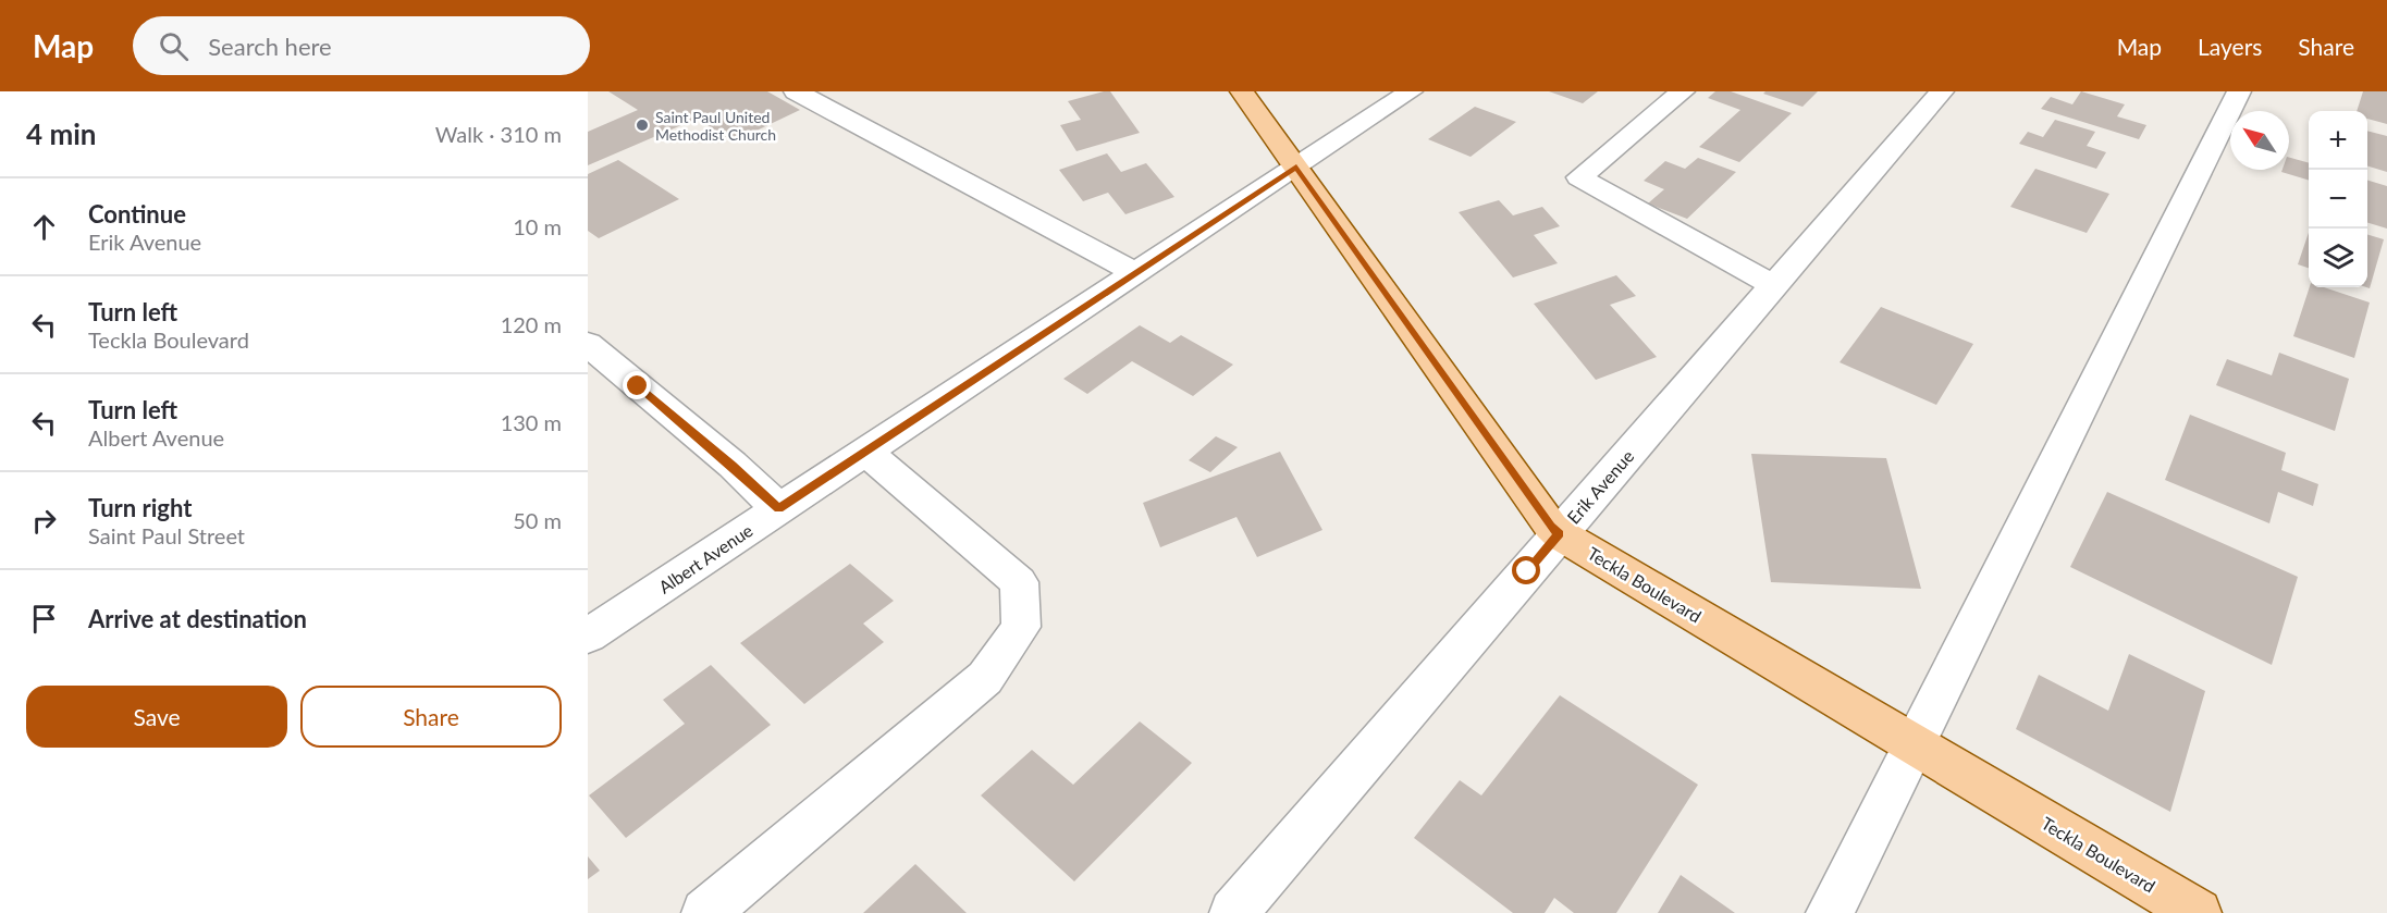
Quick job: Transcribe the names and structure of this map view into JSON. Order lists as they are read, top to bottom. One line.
{"streets":{"main road":["Teckla Boulevard"],"street":["Erik Avenue","Albert Avenue"]},"crossings":[["Erik Avenue","Teckla Boulevard"],["Albert Avenue","Teckla Boulevard"]],"places":["Saint Paul United Methodist Church"],"north":"top left","page":{"header":"Map","search":"Search here","nav":["Map","Layers","Share"],"heading":["4 min","Walk · 310 m"],"map_buttons":["+","−"],"list":[["Continue","Erik Avenue","10 m"],["Turn left","Teckla Boulevard","120 m"],["Turn left","Albert Avenue","130 m"],["Turn right","Saint Paul Street","50 m"],"Arrive at destination"],"buttons":["Save","Share"]}}
